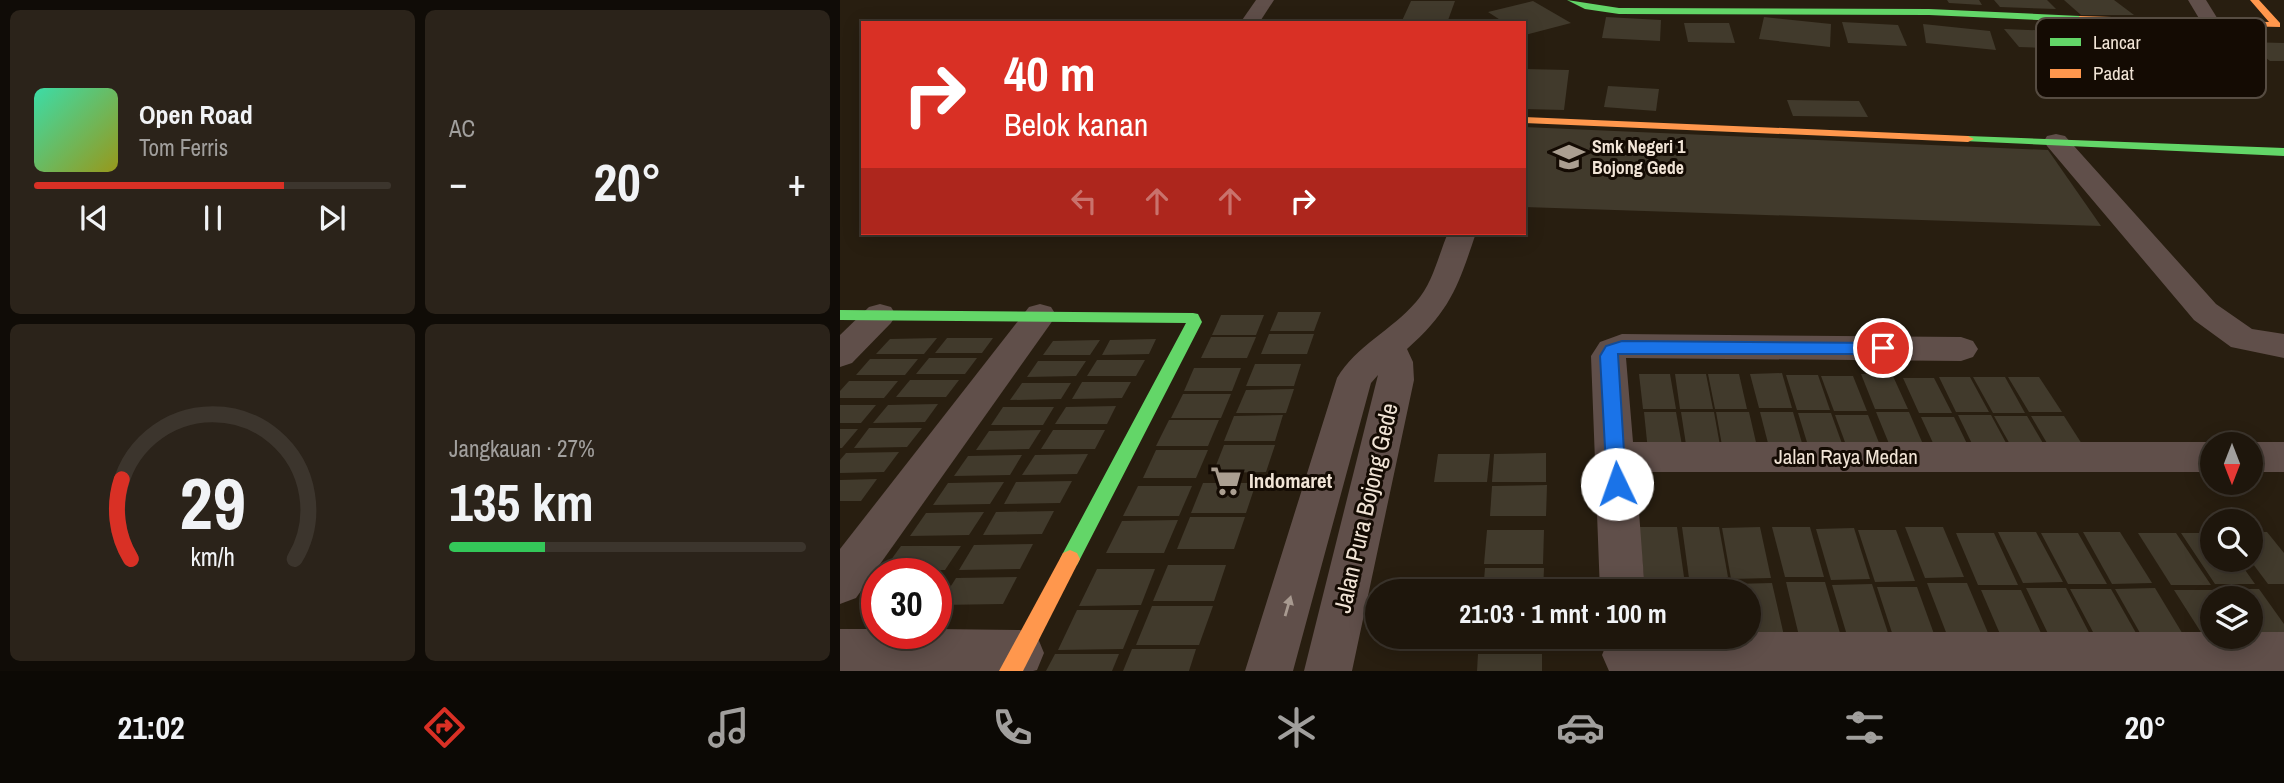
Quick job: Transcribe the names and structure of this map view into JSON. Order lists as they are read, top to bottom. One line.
{"streets":{"street":["Jalan Raya Medan","Jalan Pura Bojong Gede"]},"places":{"school or university":["Smk Negeri 1 Bojong Gede"],"supermarket":["Indomaret"]},"legend":["Lancar","Padat"],"north":"bottom","page":{"tile":["AC",["Jangkauan · 27%","135 km"]],"turn":["40 m","Belok kanan"],"song":["Open Road","Tom Ferris"],"heat":["−","20°","+"],"limit":"30","trip":"21:03 · 1 mnt · 100 m","tabs":["21:02","20°"],"gauge":["29","km/h"]}}
